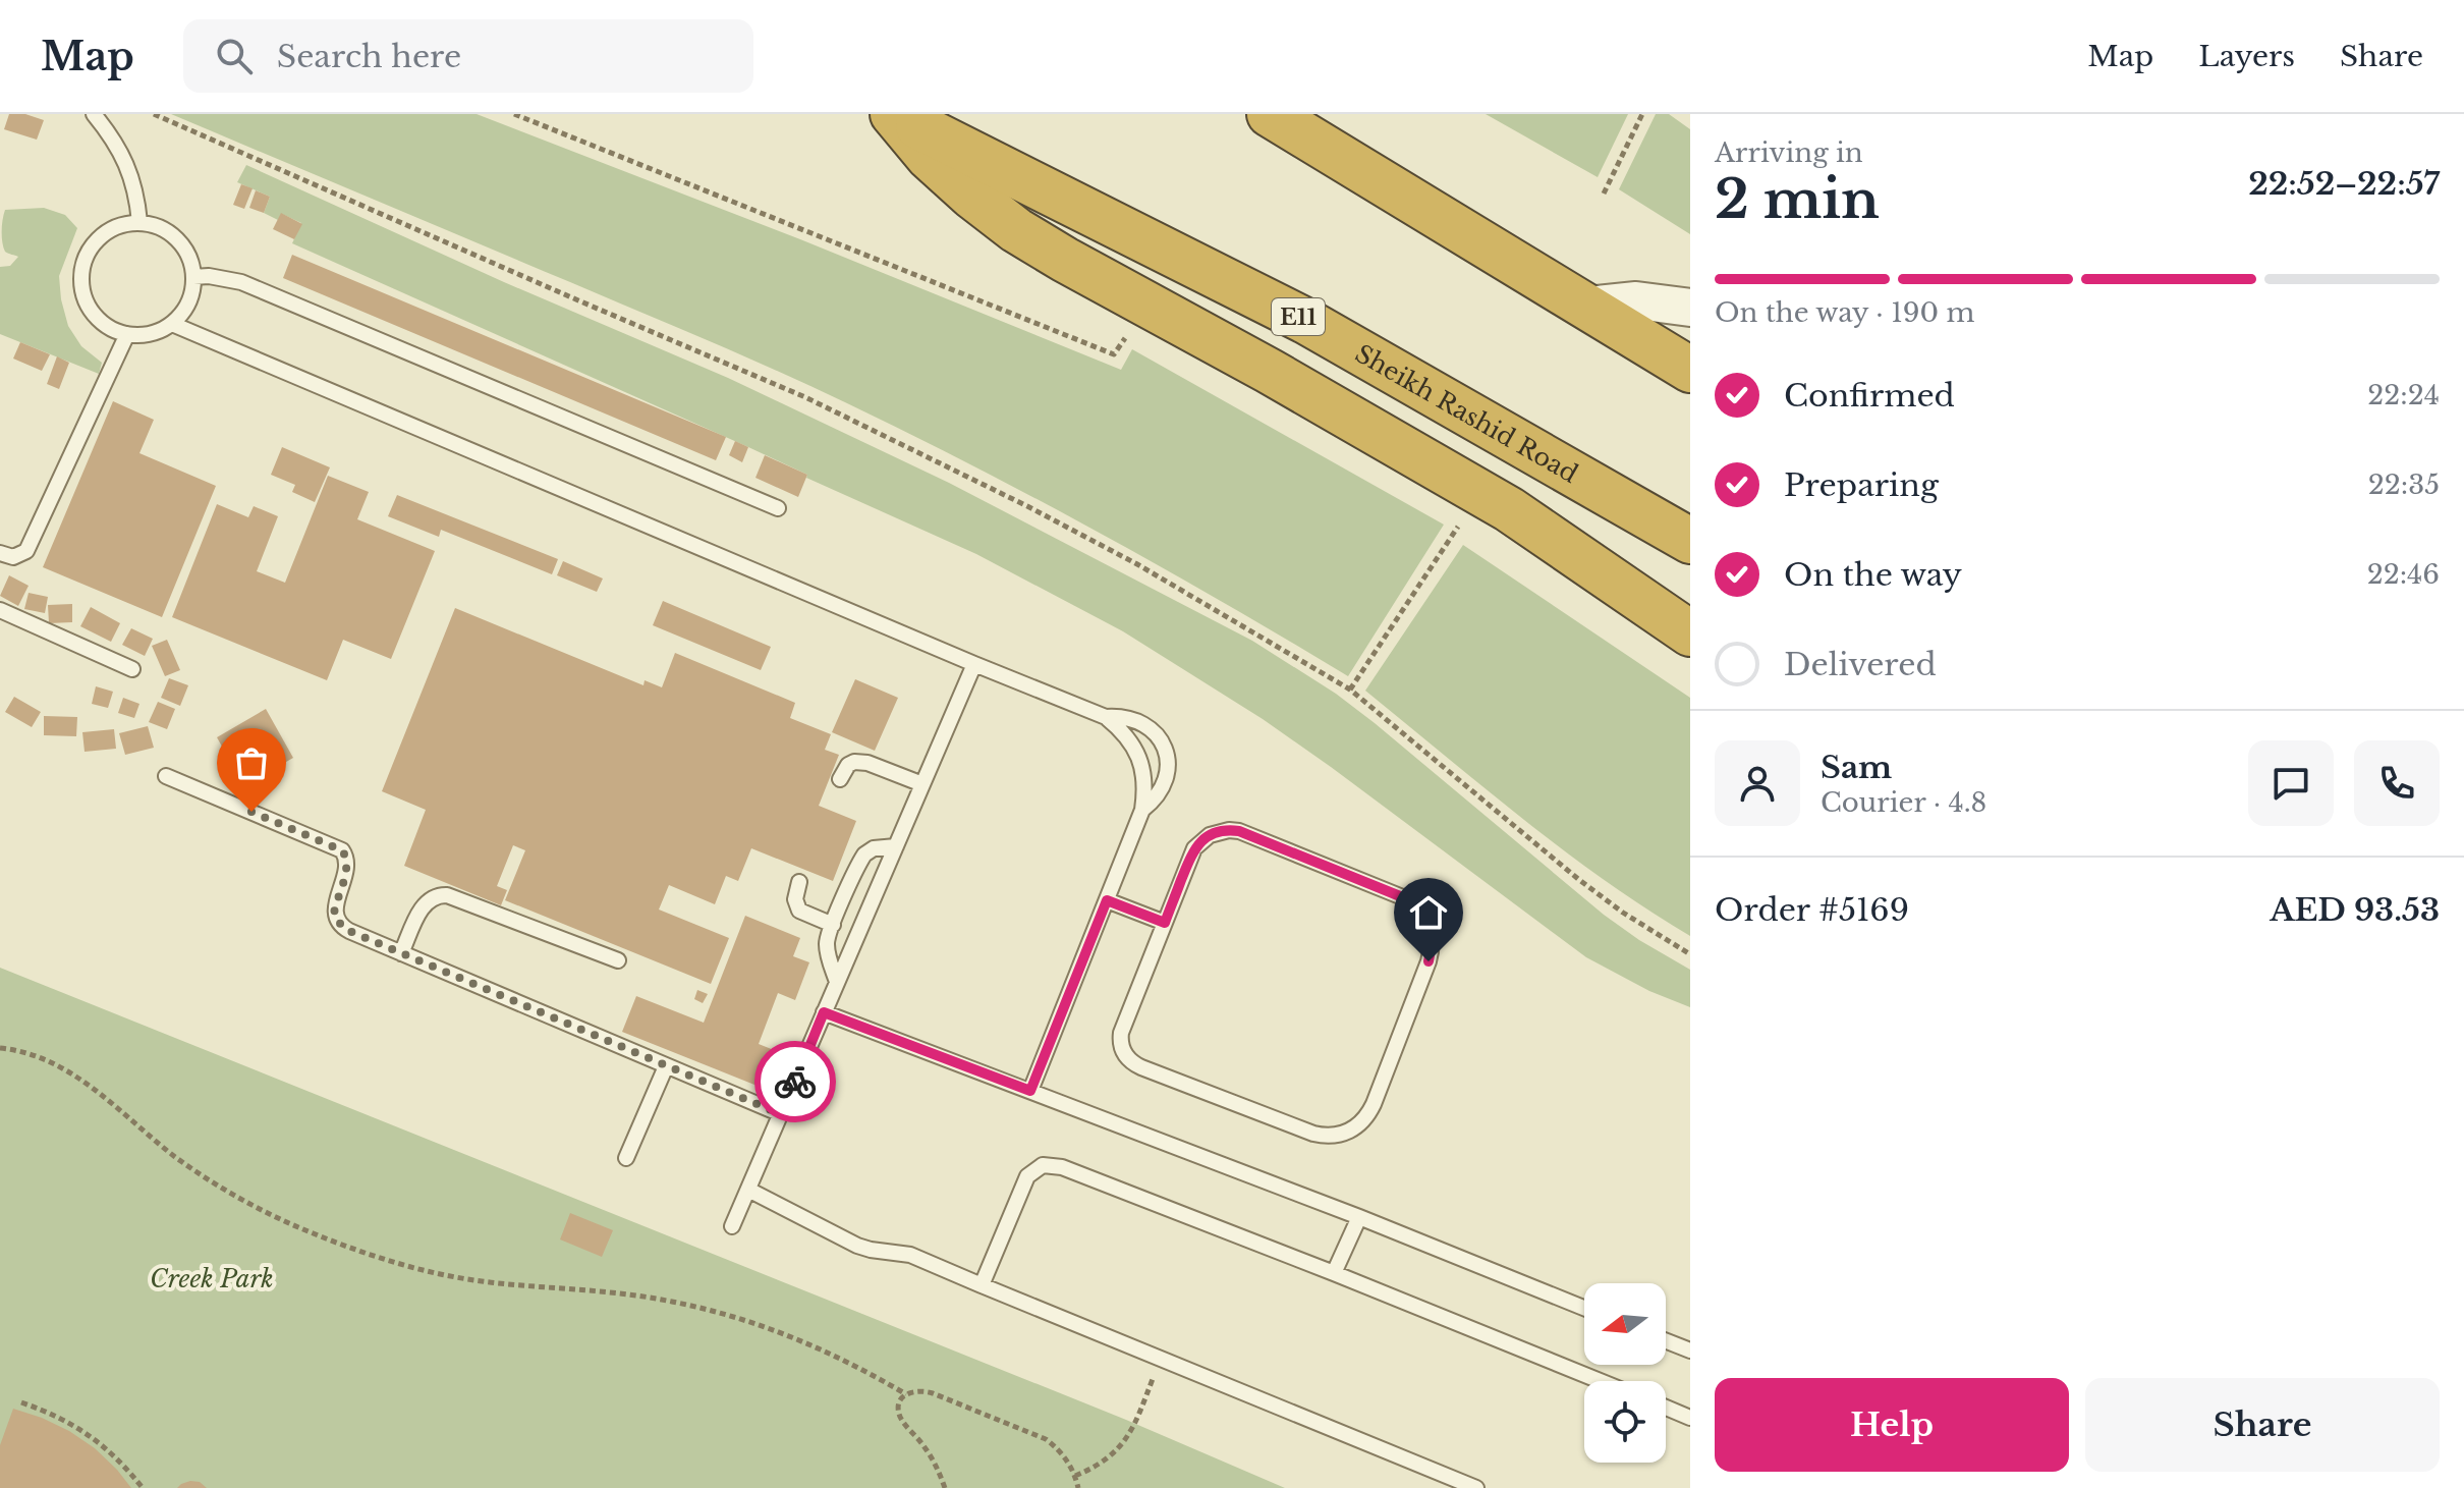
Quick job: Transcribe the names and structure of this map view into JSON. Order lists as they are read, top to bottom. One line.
{"streets":{"highway":["E11","Sheikh Rashid Road"]},"parks":["Creek Park"],"north":"left","page":{"header":"Map","search":"Search here","nav":["Map","Layers","Share"],"heading":["2 min","Arriving in","22:52–22:57"],"panel":["Sam","Courier · 4.8","Order #5169","AED 93.53"],"bar":"On the way · 190 m","list":[["Confirmed","22:24"],["Preparing","22:35"],["On the way","22:46"],"Delivered"],"buttons":["Help","Share"]}}
